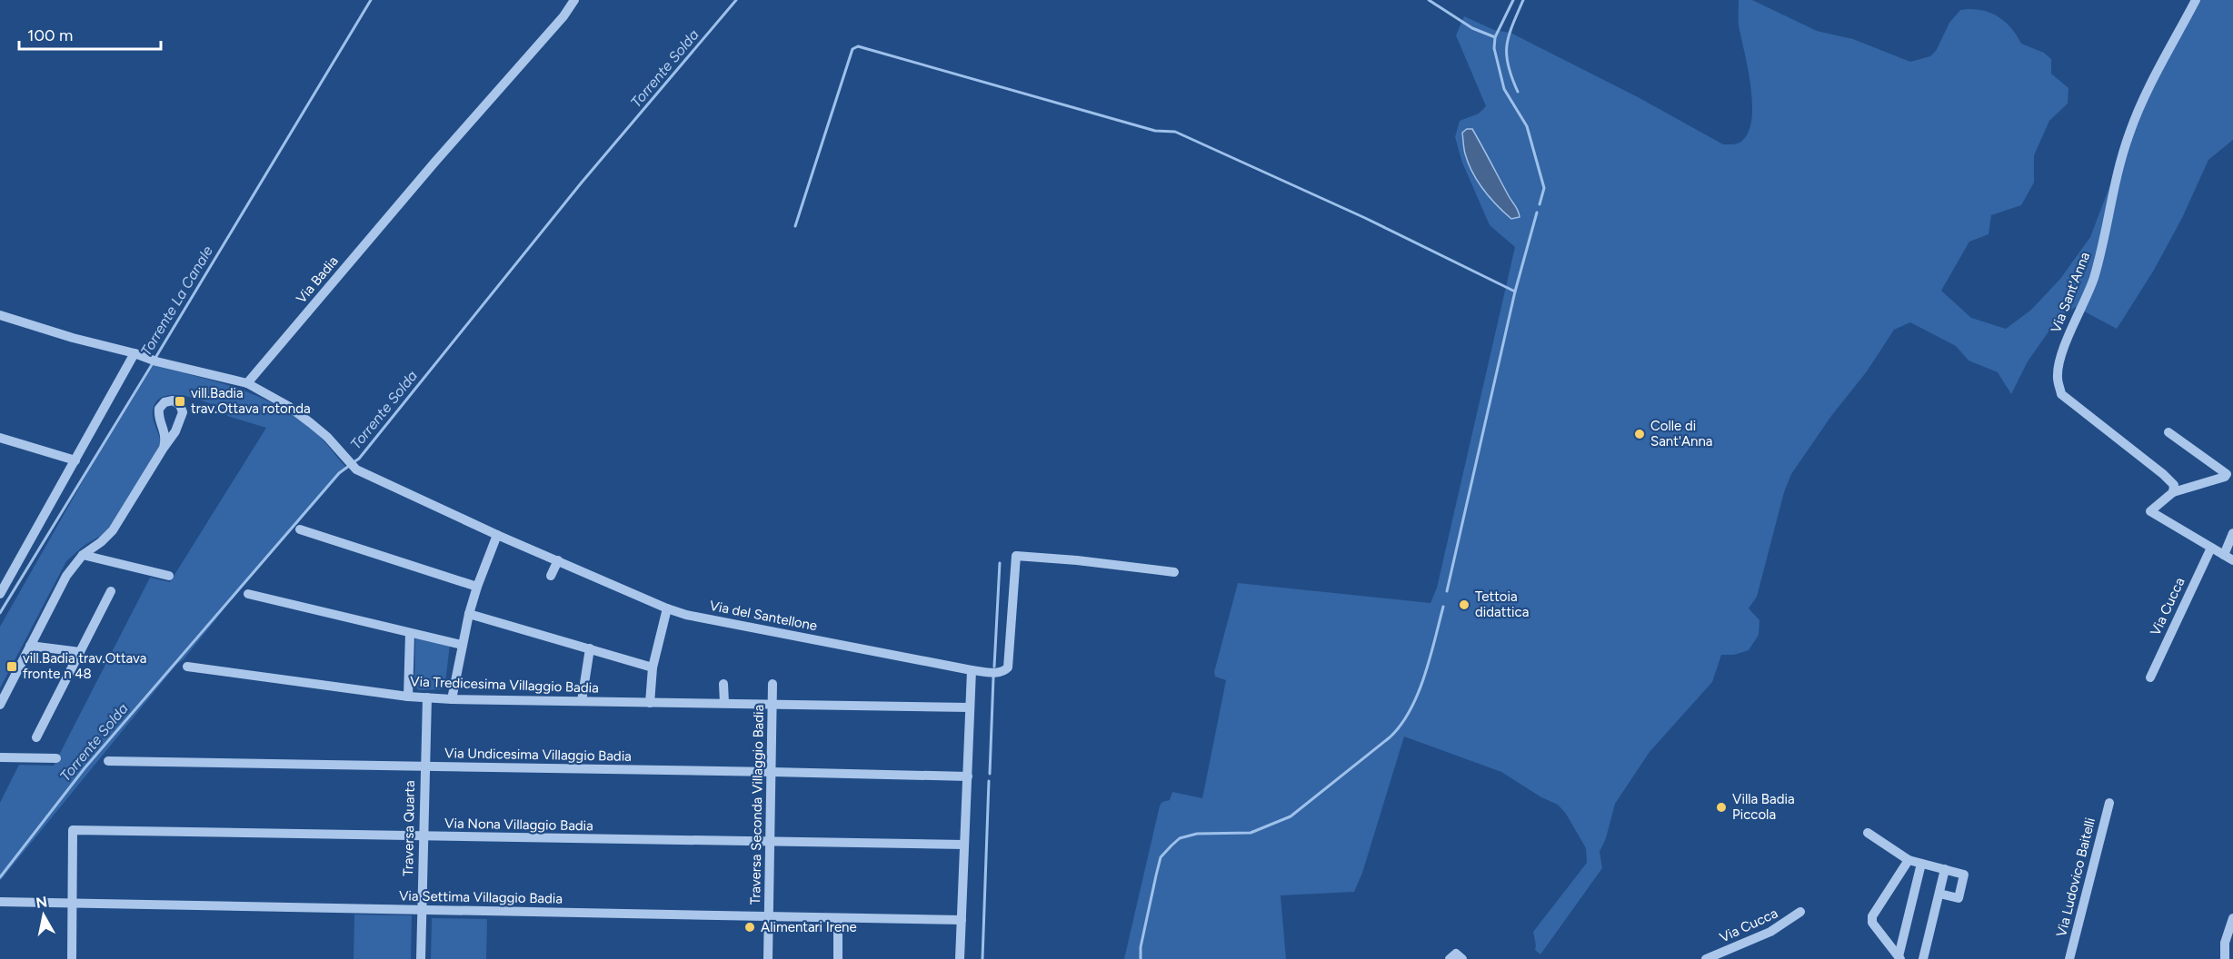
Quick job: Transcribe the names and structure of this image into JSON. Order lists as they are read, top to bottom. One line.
{"streets":{"street":["Via Badia","Via Sant'Anna","Via Cucca","Via del Santellone","Via Tredicesima Villaggio Badia","Via Undicesima Villaggio Badia","Traversa Seconda Villaggio Badia","Via Nona Villaggio Badia","Traversa Quarta","Via Ludovico Baitelli","Via Settima Villaggio Badia"]},"crossings":[["Via Badia","Via del Santellone"],["Via Tredicesima Villaggio Badia","Traversa Seconda Villaggio Badia"],["Via Tredicesima Villaggio Badia","Traversa Quarta"],["Via Undicesima Villaggio Badia","Traversa Seconda Villaggio Badia"],["Via Undicesima Villaggio Badia","Traversa Quarta"],["Traversa Seconda Villaggio Badia","Via Nona Villaggio Badia"],["Traversa Seconda Villaggio Badia","Via Settima Villaggio Badia"],["Via Nona Villaggio Badia","Traversa Quarta"],["Via Nona Villaggio Badia","Via Settima Villaggio Badia"],["Traversa Quarta","Via Settima Villaggio Badia"]],"water":["Torrente Solda","Torrente La Canale"],"places":{"transit":["vill.Badia trav.Ottava rotonda","vill.Badia trav.Ottava fronte n 48"],"other":["Colle di Sant'Anna","Tettoia didattica","Villa Badia Piccola","Alimentari Irene"]},"scale_bar":"100 m","north":"top"}
